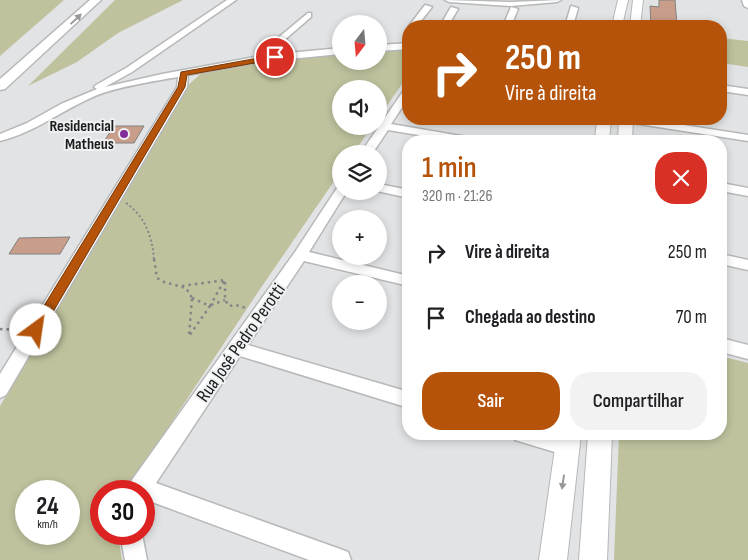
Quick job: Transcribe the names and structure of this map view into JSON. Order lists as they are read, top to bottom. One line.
{"streets":{"street":["Rua José Pedro Perotti"]},"places":["Residencial Matheus"],"north":"bottom","page":{"map_buttons":["+","−"],"turn":["250 m","Vire à direita"],"heading":["1 min","320 m · 21:26"],"list":[{"name":"Vire à direita","value":"250 m"},{"name":"Chegada ao destino","value":"70 m"}],"buttons":["Sair","Compartilhar"],"speed":"24 km/h","limit":"30"}}
